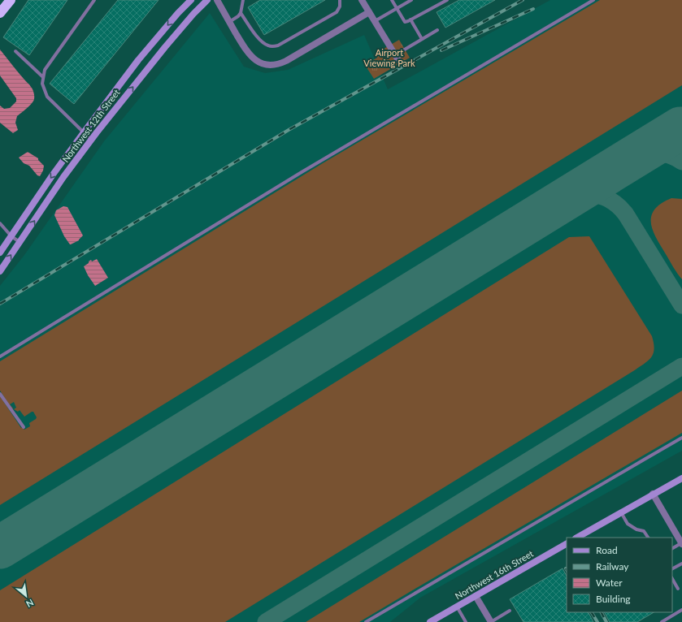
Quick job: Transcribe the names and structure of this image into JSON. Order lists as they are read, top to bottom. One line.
{"streets":{"main road":["Northwest 12th Street","Northwest 16th Street"]},"parks":["Airport Viewing Park"],"legend":["Road","Railway","Water","Building"],"north":"bottom right"}
